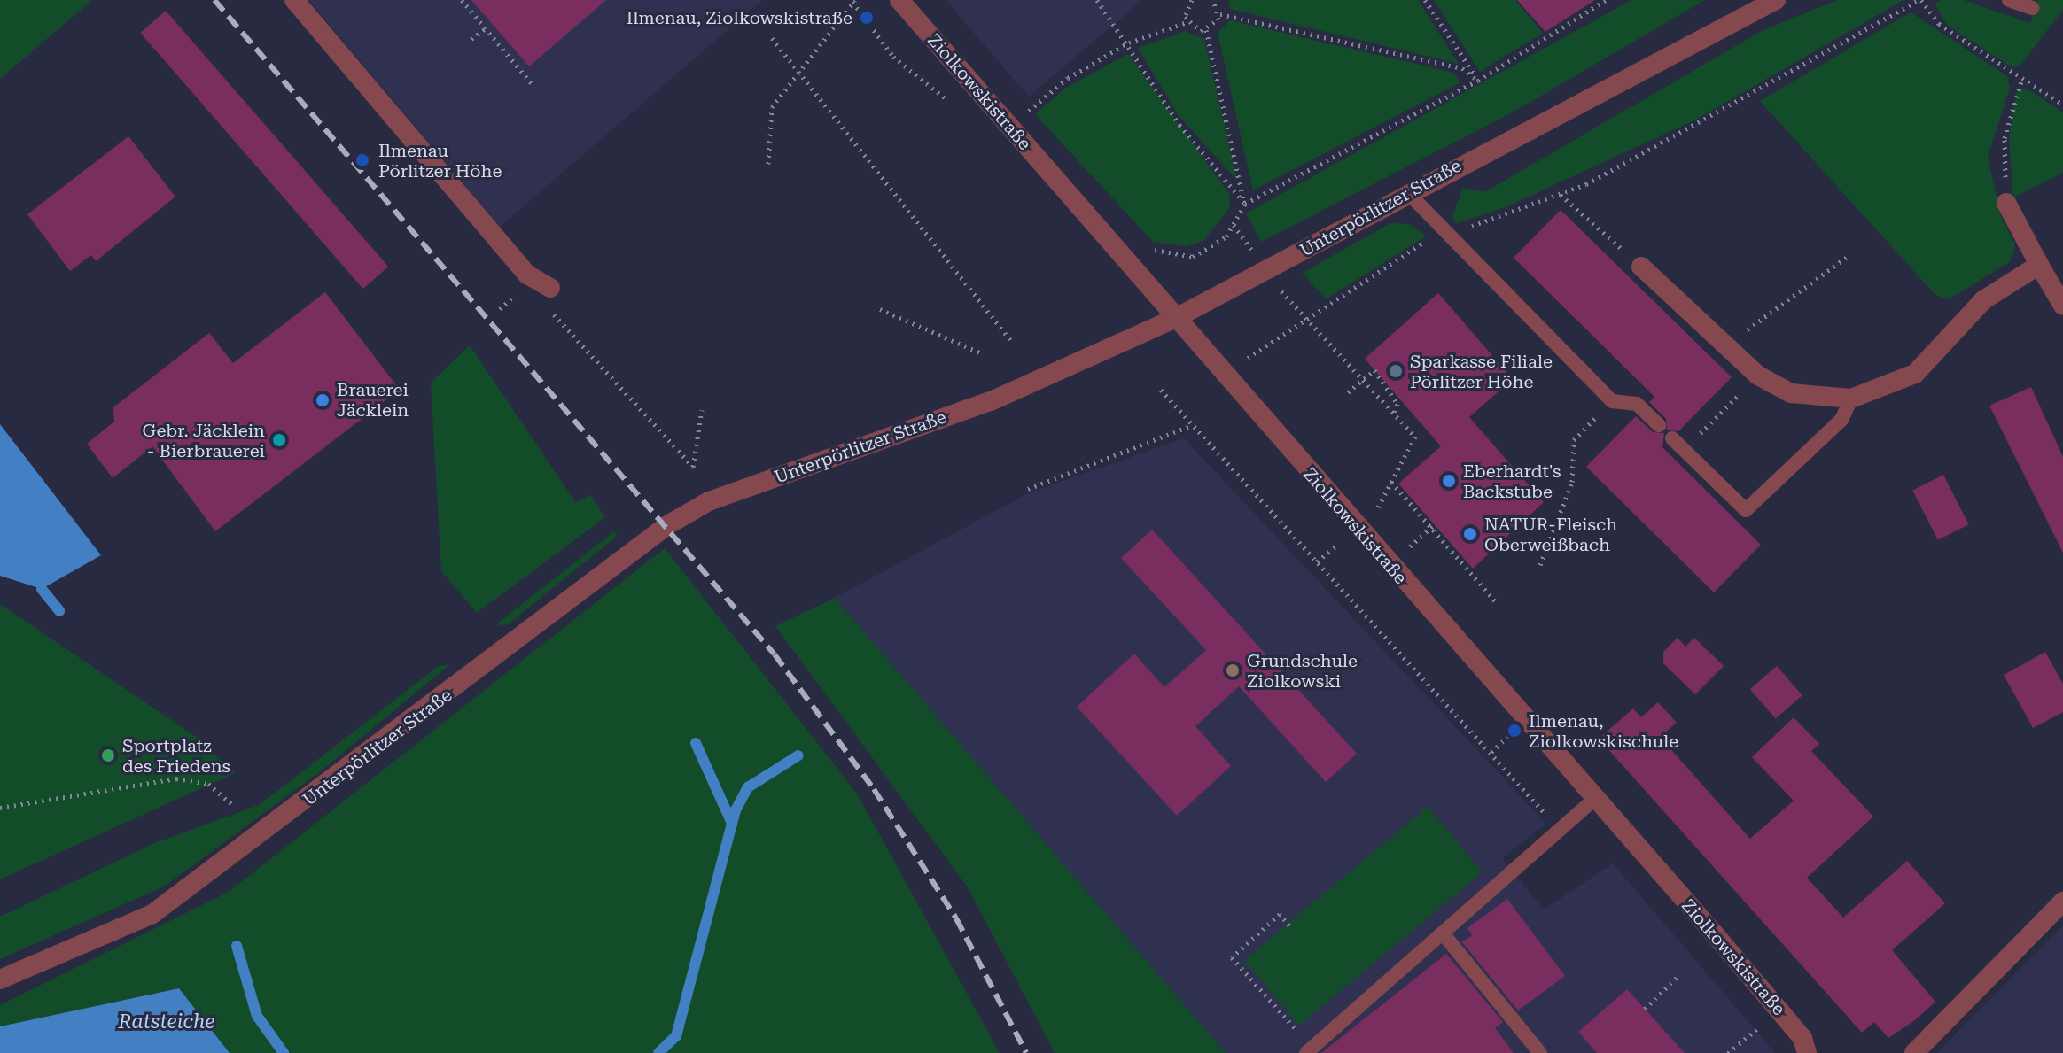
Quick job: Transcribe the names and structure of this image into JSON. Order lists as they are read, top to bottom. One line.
{"streets":{"street":["Ziolkowskistraße","Unterpörlitzer Straße"]},"crossings":[["Ziolkowskistraße","Unterpörlitzer Straße"]],"water":["Ratsteiche"],"places":["Ilmenau, Ziolkowskistraße","Ilmenau Pörlitzer Höhe","Sparkasse Filiale Pörlitzer Höhe","Brauerei Jäcklein","Gebr. Jäcklein - Bierbrauerei","Eberhardt's Backstube","NATUR-Fleisch Oberweißbach","Grundschule Ziolkowski","Ilmenau, Ziolkowskischule","Sportplatz des Friedens"]}
